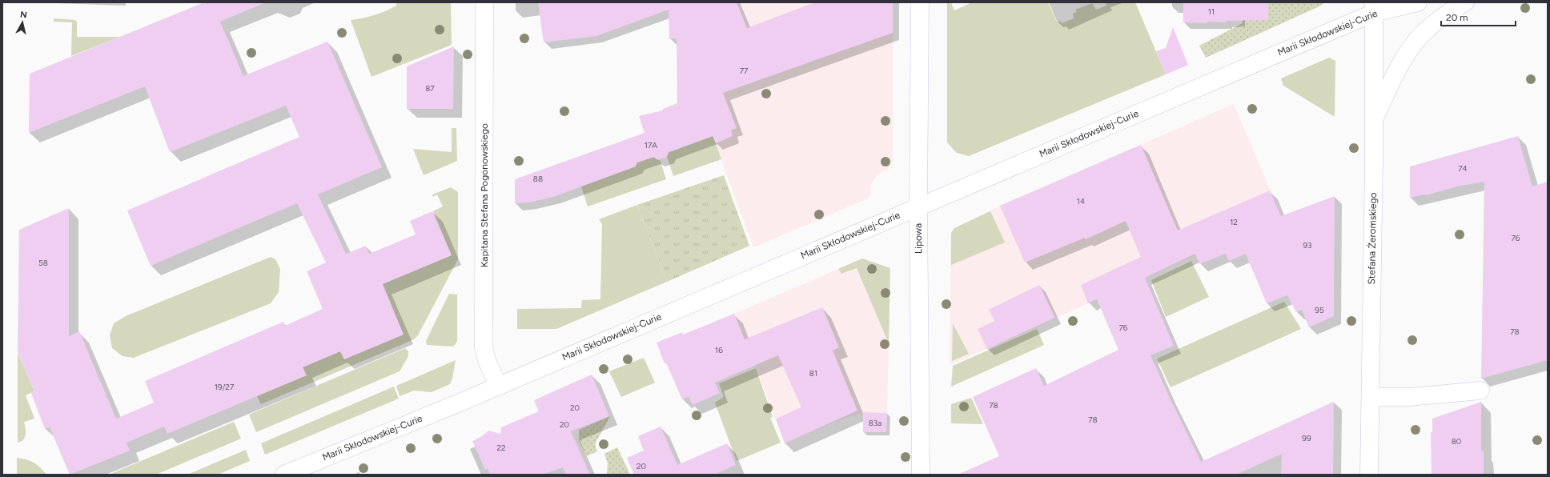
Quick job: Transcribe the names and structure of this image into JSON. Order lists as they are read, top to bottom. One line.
{"streets":{"street":["Marii Skłodowskiej-Curie","Kapitana Stefana Pogonowskiego","Lipowa","Stefana Żeromskiego"]},"crossings":[["Marii Skłodowskiej-Curie","Kapitana Stefana Pogonowskiego"],["Marii Skłodowskiej-Curie","Lipowa"],["Marii Skłodowskiej-Curie","Stefana Żeromskiego"]],"house_numbers":["11","77","87","17A","74","88","14","12","76","93","58","95","76","78","16","81","19/27","78","20","78","83a","20","99","80","22","20"],"scale_bar":"20 m","north":"top"}
